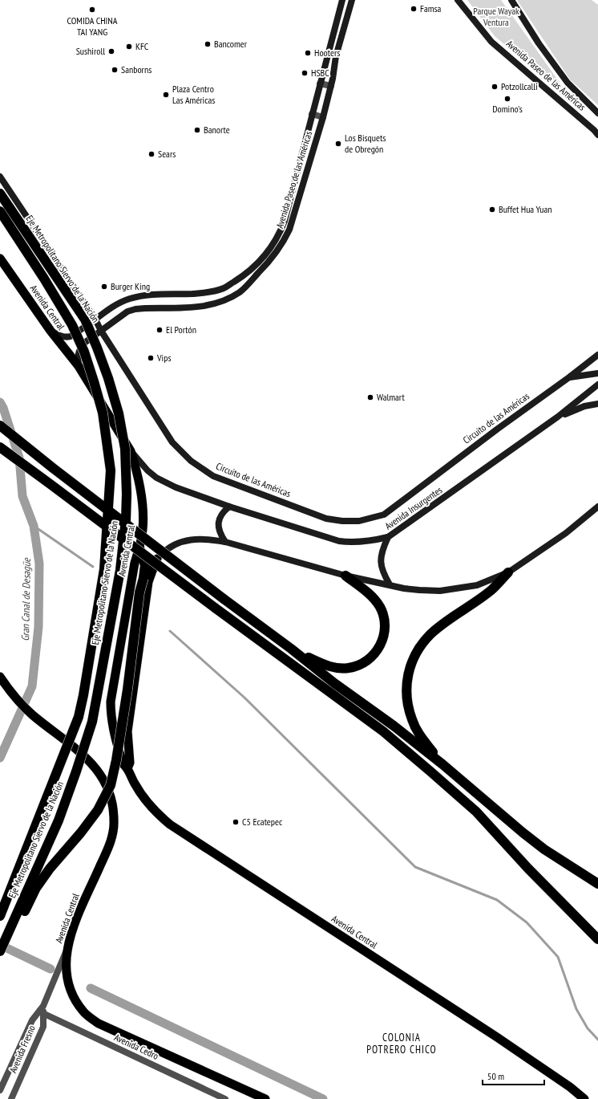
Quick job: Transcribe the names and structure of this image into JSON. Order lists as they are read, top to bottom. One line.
{"streets":{"highway":["Eje Metropolitano Siervo de la Nación","Avenida Central"],"main road":["Avenida Paseo de las Américas","Circuito de las Américas","Avenida Insurgentes"],"street":["Avenida Cedro","Avenida Fresno"]},"crossings":[["Avenida Paseo de las Américas","Avenida Central"],["Avenida Paseo de las Américas","Circuito de las Américas"],["Avenida Central","Avenida Insurgentes"],["Avenida Central","Avenida Fresno"],["Avenida Cedro","Avenida Fresno"]],"districts":["COLONIA POTRERO CHICO"],"water":["Gran Canal de Desagüe"],"parks":["Parque Wayak Ventura"],"places":["Famsa","COMIDA CHINA TAI YANG","Bancomer","KFC","Sushiroll","Hooters","Sanborns","HSBC","Potzollcalli","Plaza Centro Las Américas","Domino's","Banorte","Los Bisquets de Obregón","Sears","Buffet Hua Yuan","Burger King","El Portón","Vips","Walmart","C5 Ecatepec"],"scale_bar":"50 m"}
